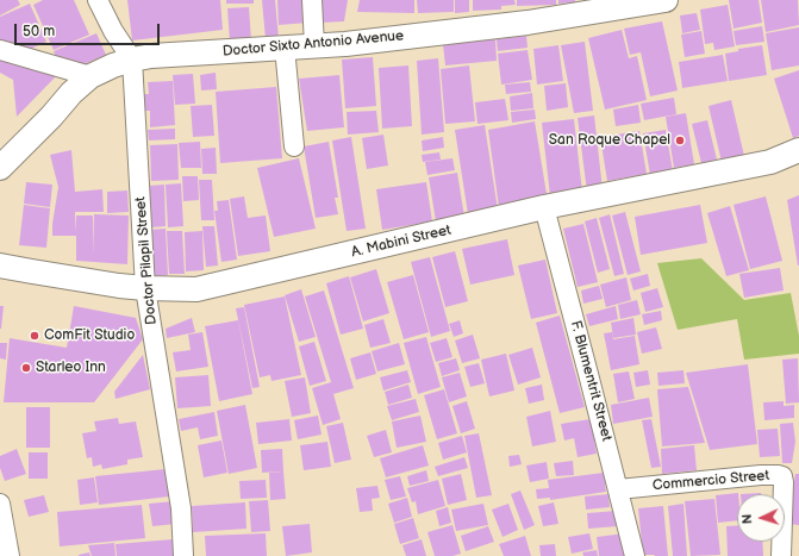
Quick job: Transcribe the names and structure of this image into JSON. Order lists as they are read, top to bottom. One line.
{"streets":{"main road":["Doctor Sixto Antonio Avenue","A. Mabini Street"],"street":["Doctor Pilapil Street","F. Blumentrit Street","Commercio Street"]},"crossings":[["Doctor Sixto Antonio Avenue","Doctor Pilapil Street"],["A. Mabini Street","Doctor Pilapil Street"],["A. Mabini Street","F. Blumentrit Street"],["F. Blumentrit Street","Commercio Street"]],"places":["San Roque Chapel","ComFit Studio","Starleo Inn"],"scale_bar":"50 m","north":"left"}
